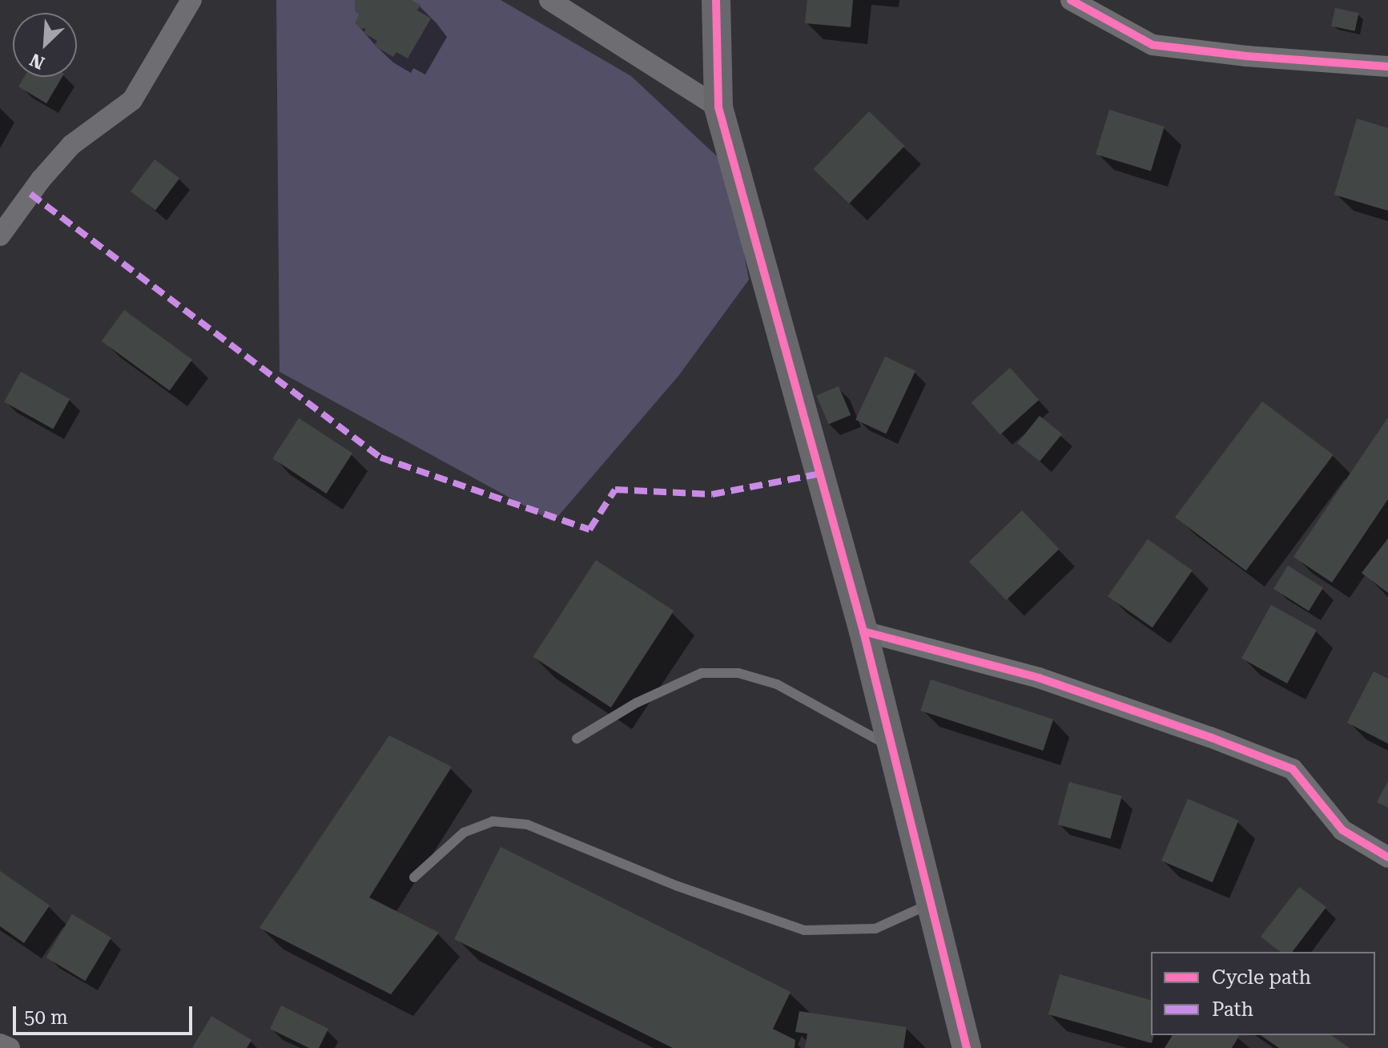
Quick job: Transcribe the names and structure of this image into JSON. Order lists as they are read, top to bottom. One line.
{"legend":["Cycle path","Path"],"scale_bar":"50 m","north":"bottom left"}
